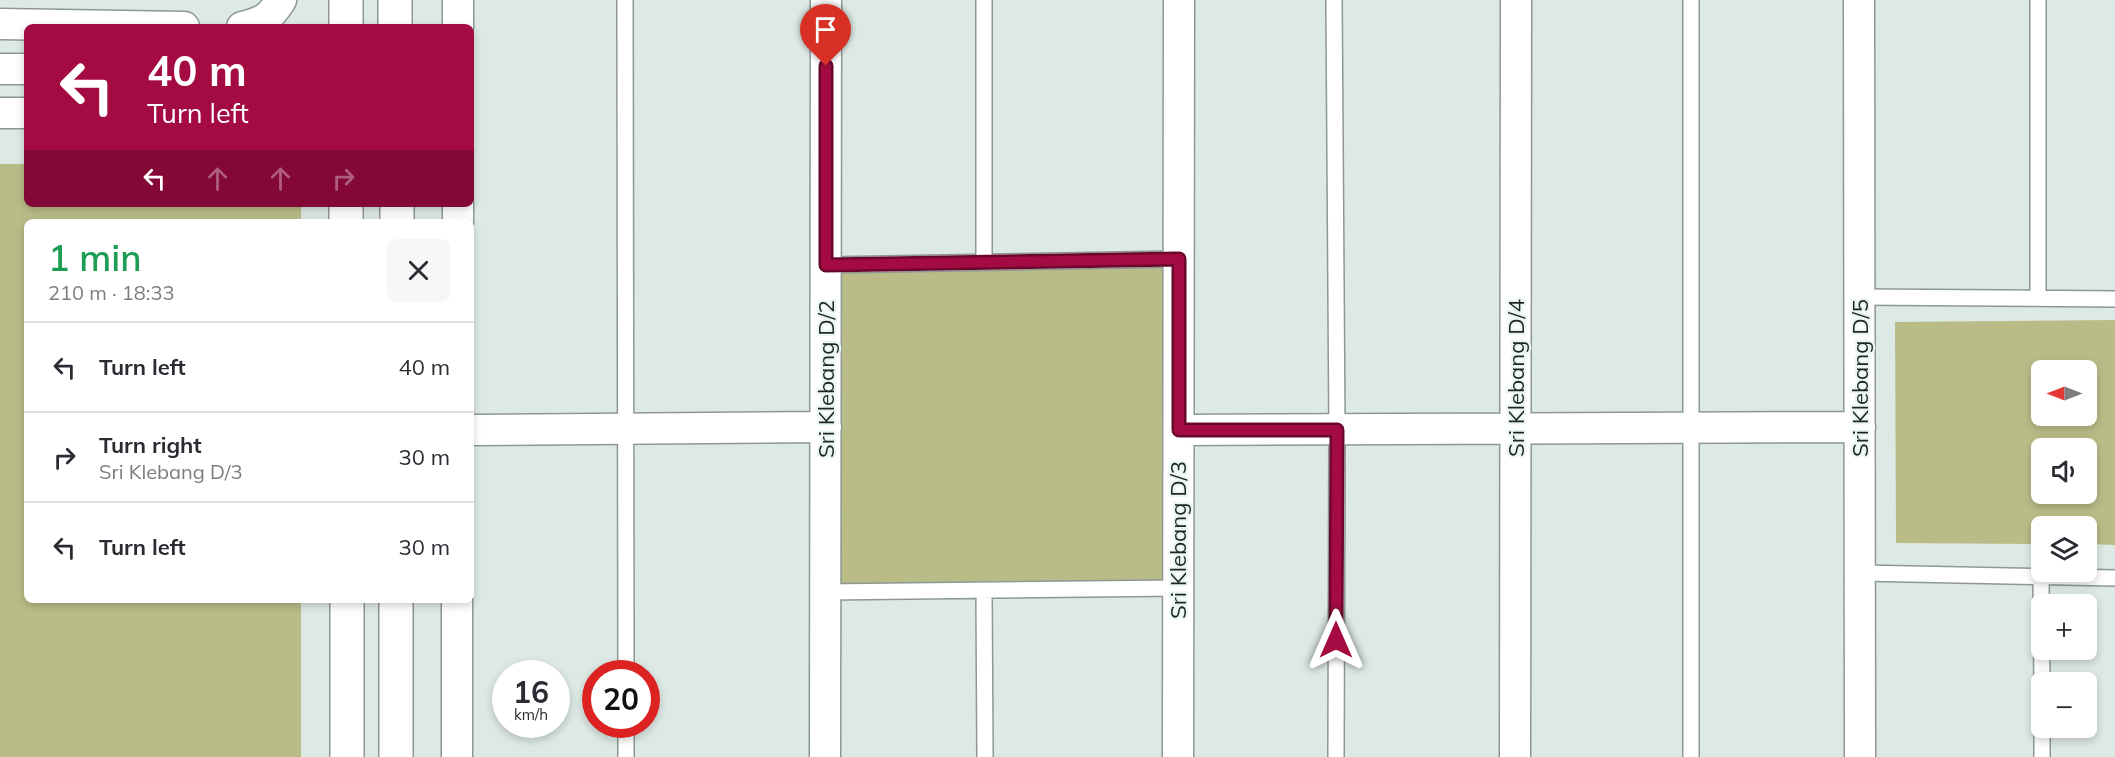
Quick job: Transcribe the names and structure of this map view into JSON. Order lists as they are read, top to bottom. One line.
{"streets":{"street":["Sri Klebang D/4","Sri Klebang D/5","Sri Klebang D/2","Sri Klebang D/3"]},"north":"left","page":{"turn":["40 m","Turn left"],"heading":["1 min","210 m · 18:33"],"list":[{"name":"Turn left","value":"40 m"},{"name":"Turn right","note":"Sri Klebang D/3","value":"30 m"},{"name":"Turn left","value":"30 m"}],"map_buttons":["+","−"],"speed":"16 km/h","limit":"20"}}
